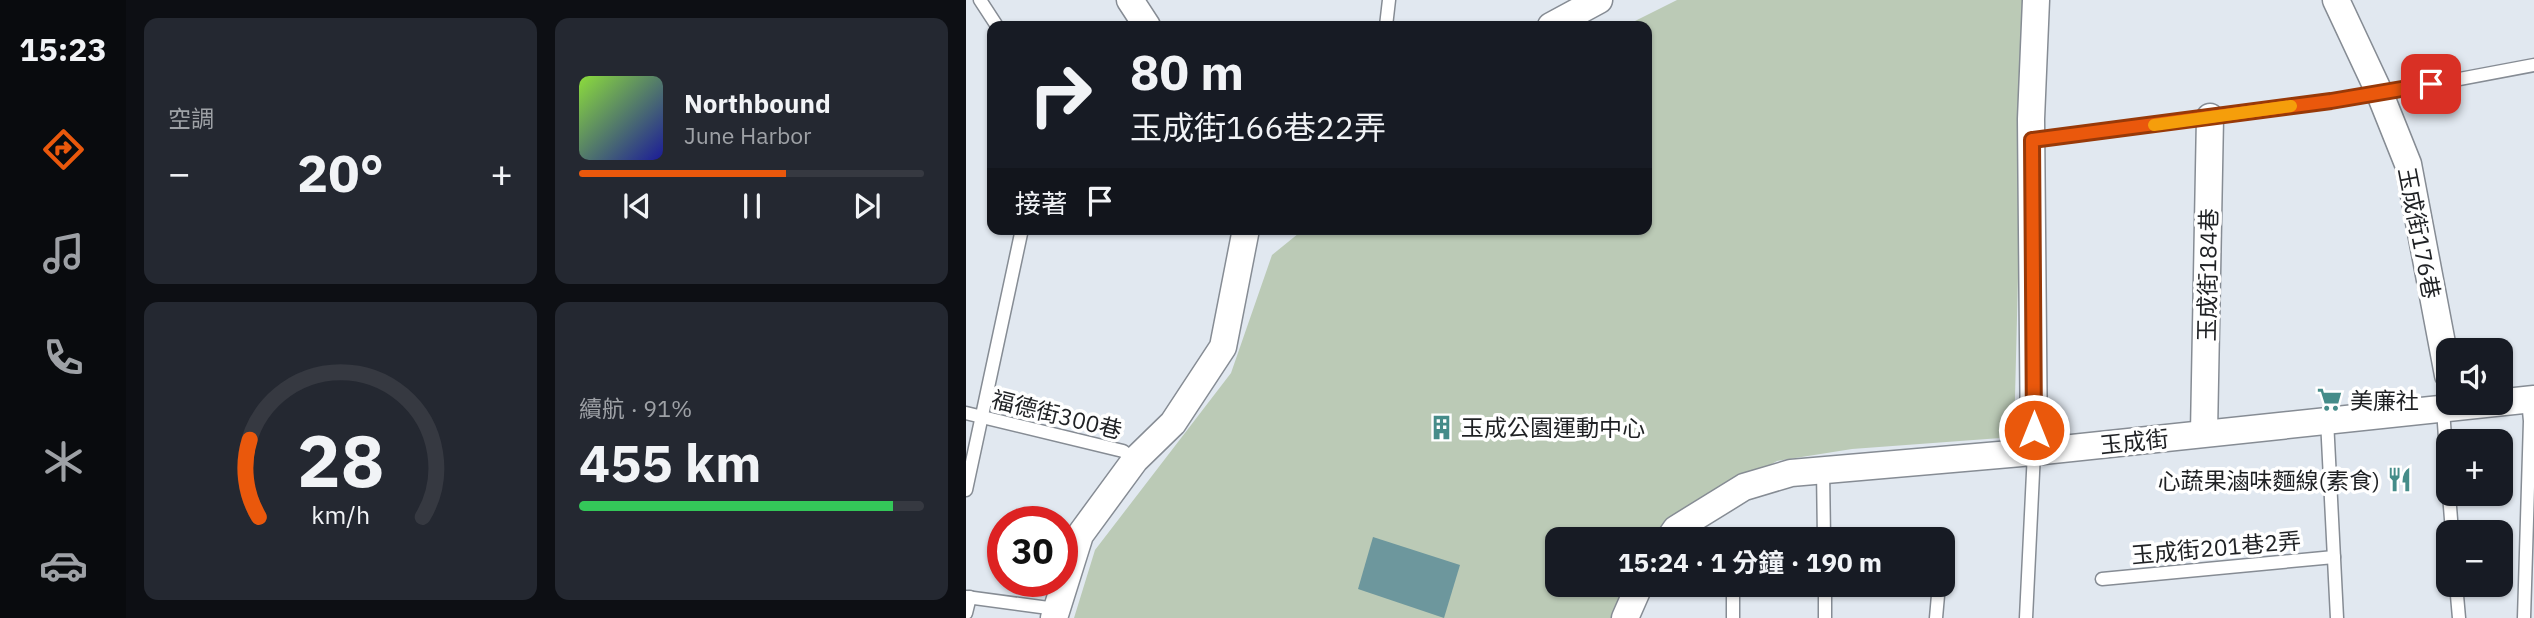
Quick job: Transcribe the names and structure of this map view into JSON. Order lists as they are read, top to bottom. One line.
{"streets":{"street":["玉成街176巷","玉成街184巷","玉成街"],"lane":["福德街300巷","玉成街201巷2弄"]},"crossings":[["玉成街184巷","玉成街"]],"places":{"supermarket":["美廉社"],"building":["玉成公園運動中心"],"restaurant":["心蔬果滷味麵線(素食)"]},"page":{"tabs":"15:23","tile":["空調",["續航 · 91%","455 km"]],"turn":["80 m","玉成街166巷22弄"],"song":["Northbound","June Harbor"],"heat":["−","20°","+"],"then":"接著","map_buttons":["+","−"],"limit":"30","trip":"15:24 · 1 分鐘 · 190 m","gauge":["28","km/h"]}}
